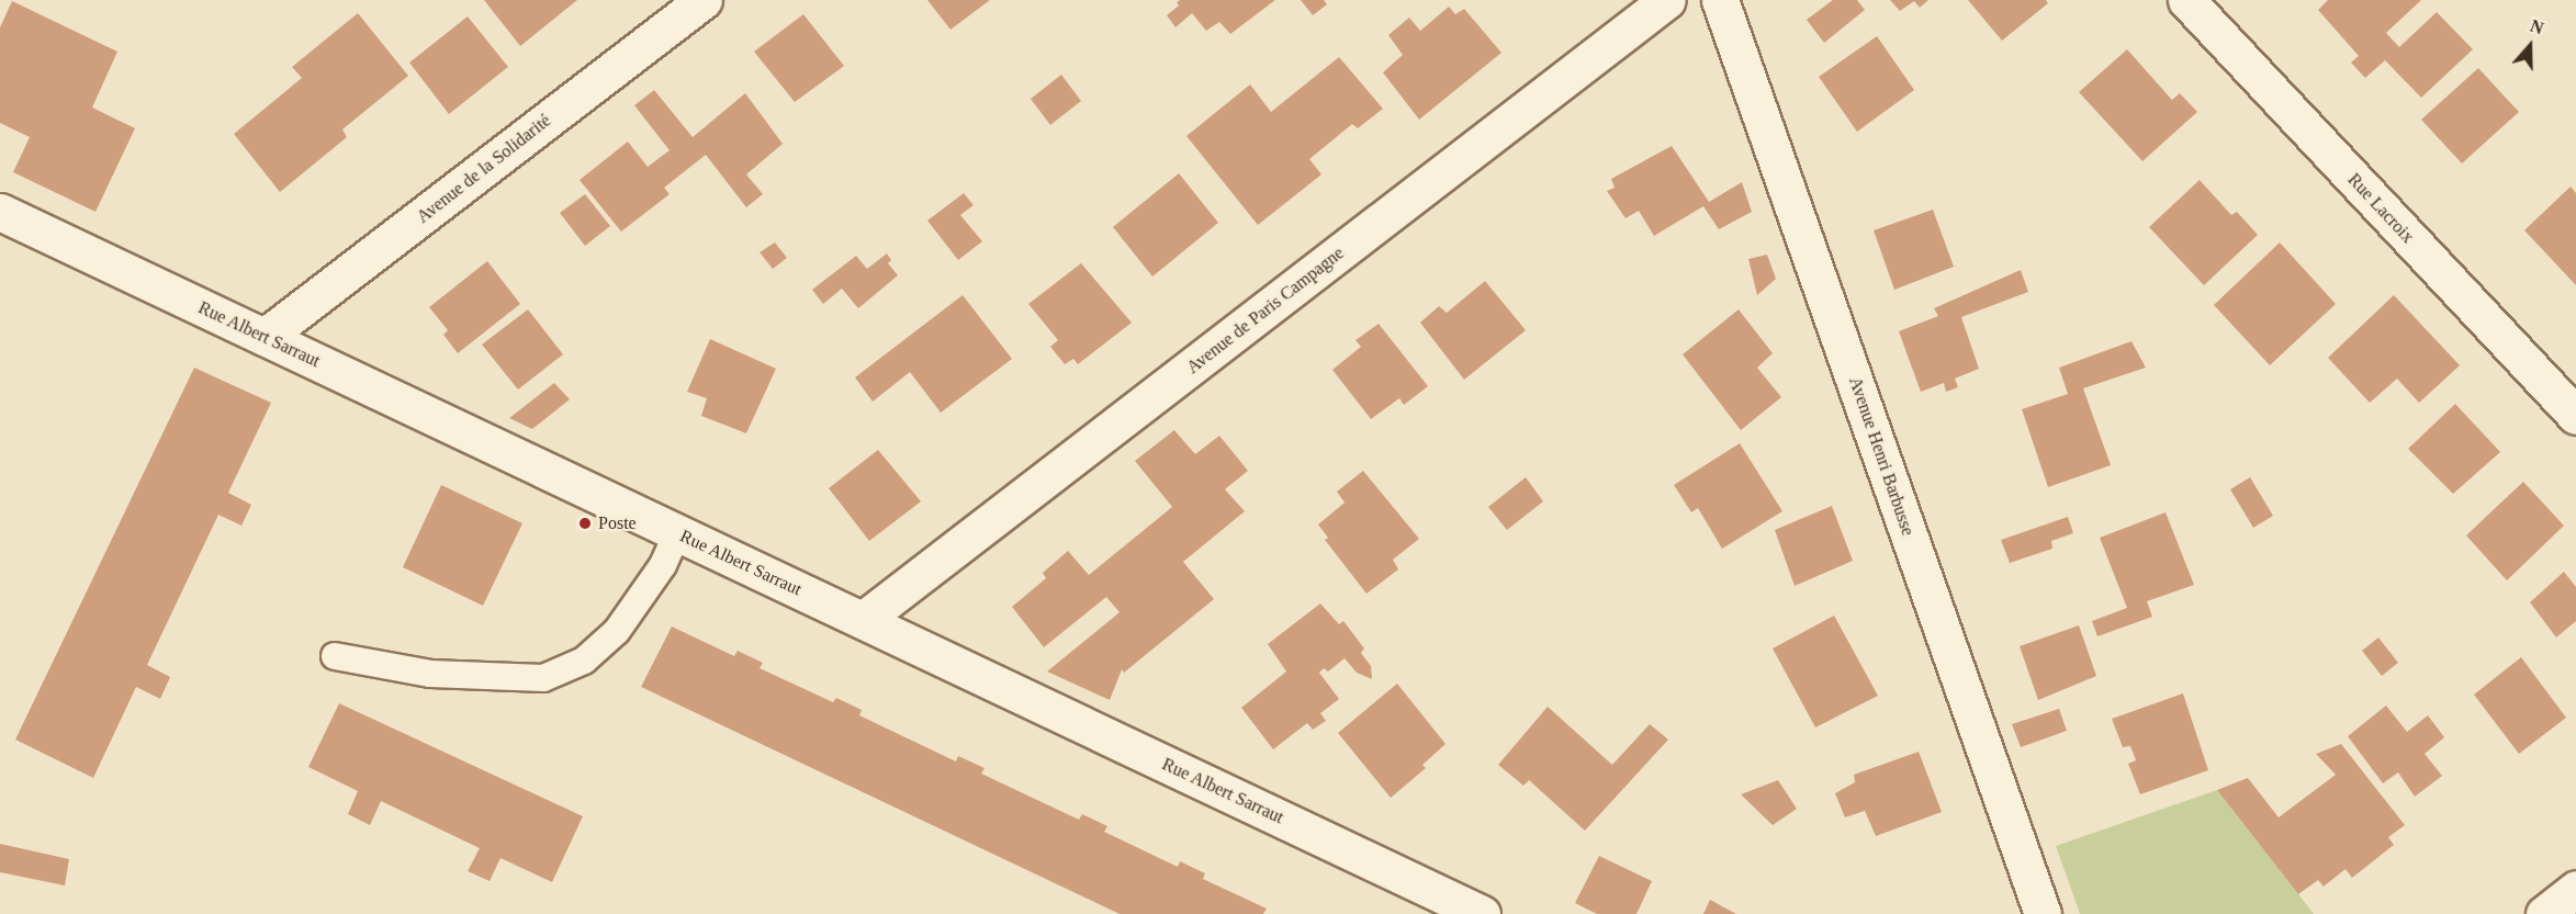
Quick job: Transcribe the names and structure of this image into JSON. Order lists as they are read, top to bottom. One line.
{"streets":{"street":["Avenue de la Solidarité","Rue Lacroix","Avenue de Paris Campagne","Rue Albert Sarraut","Avenue Henri Barbusse"]},"crossings":[["Avenue de la Solidarité","Rue Albert Sarraut"],["Avenue de Paris Campagne","Rue Albert Sarraut"]],"places":["Poste"],"north":"top"}
